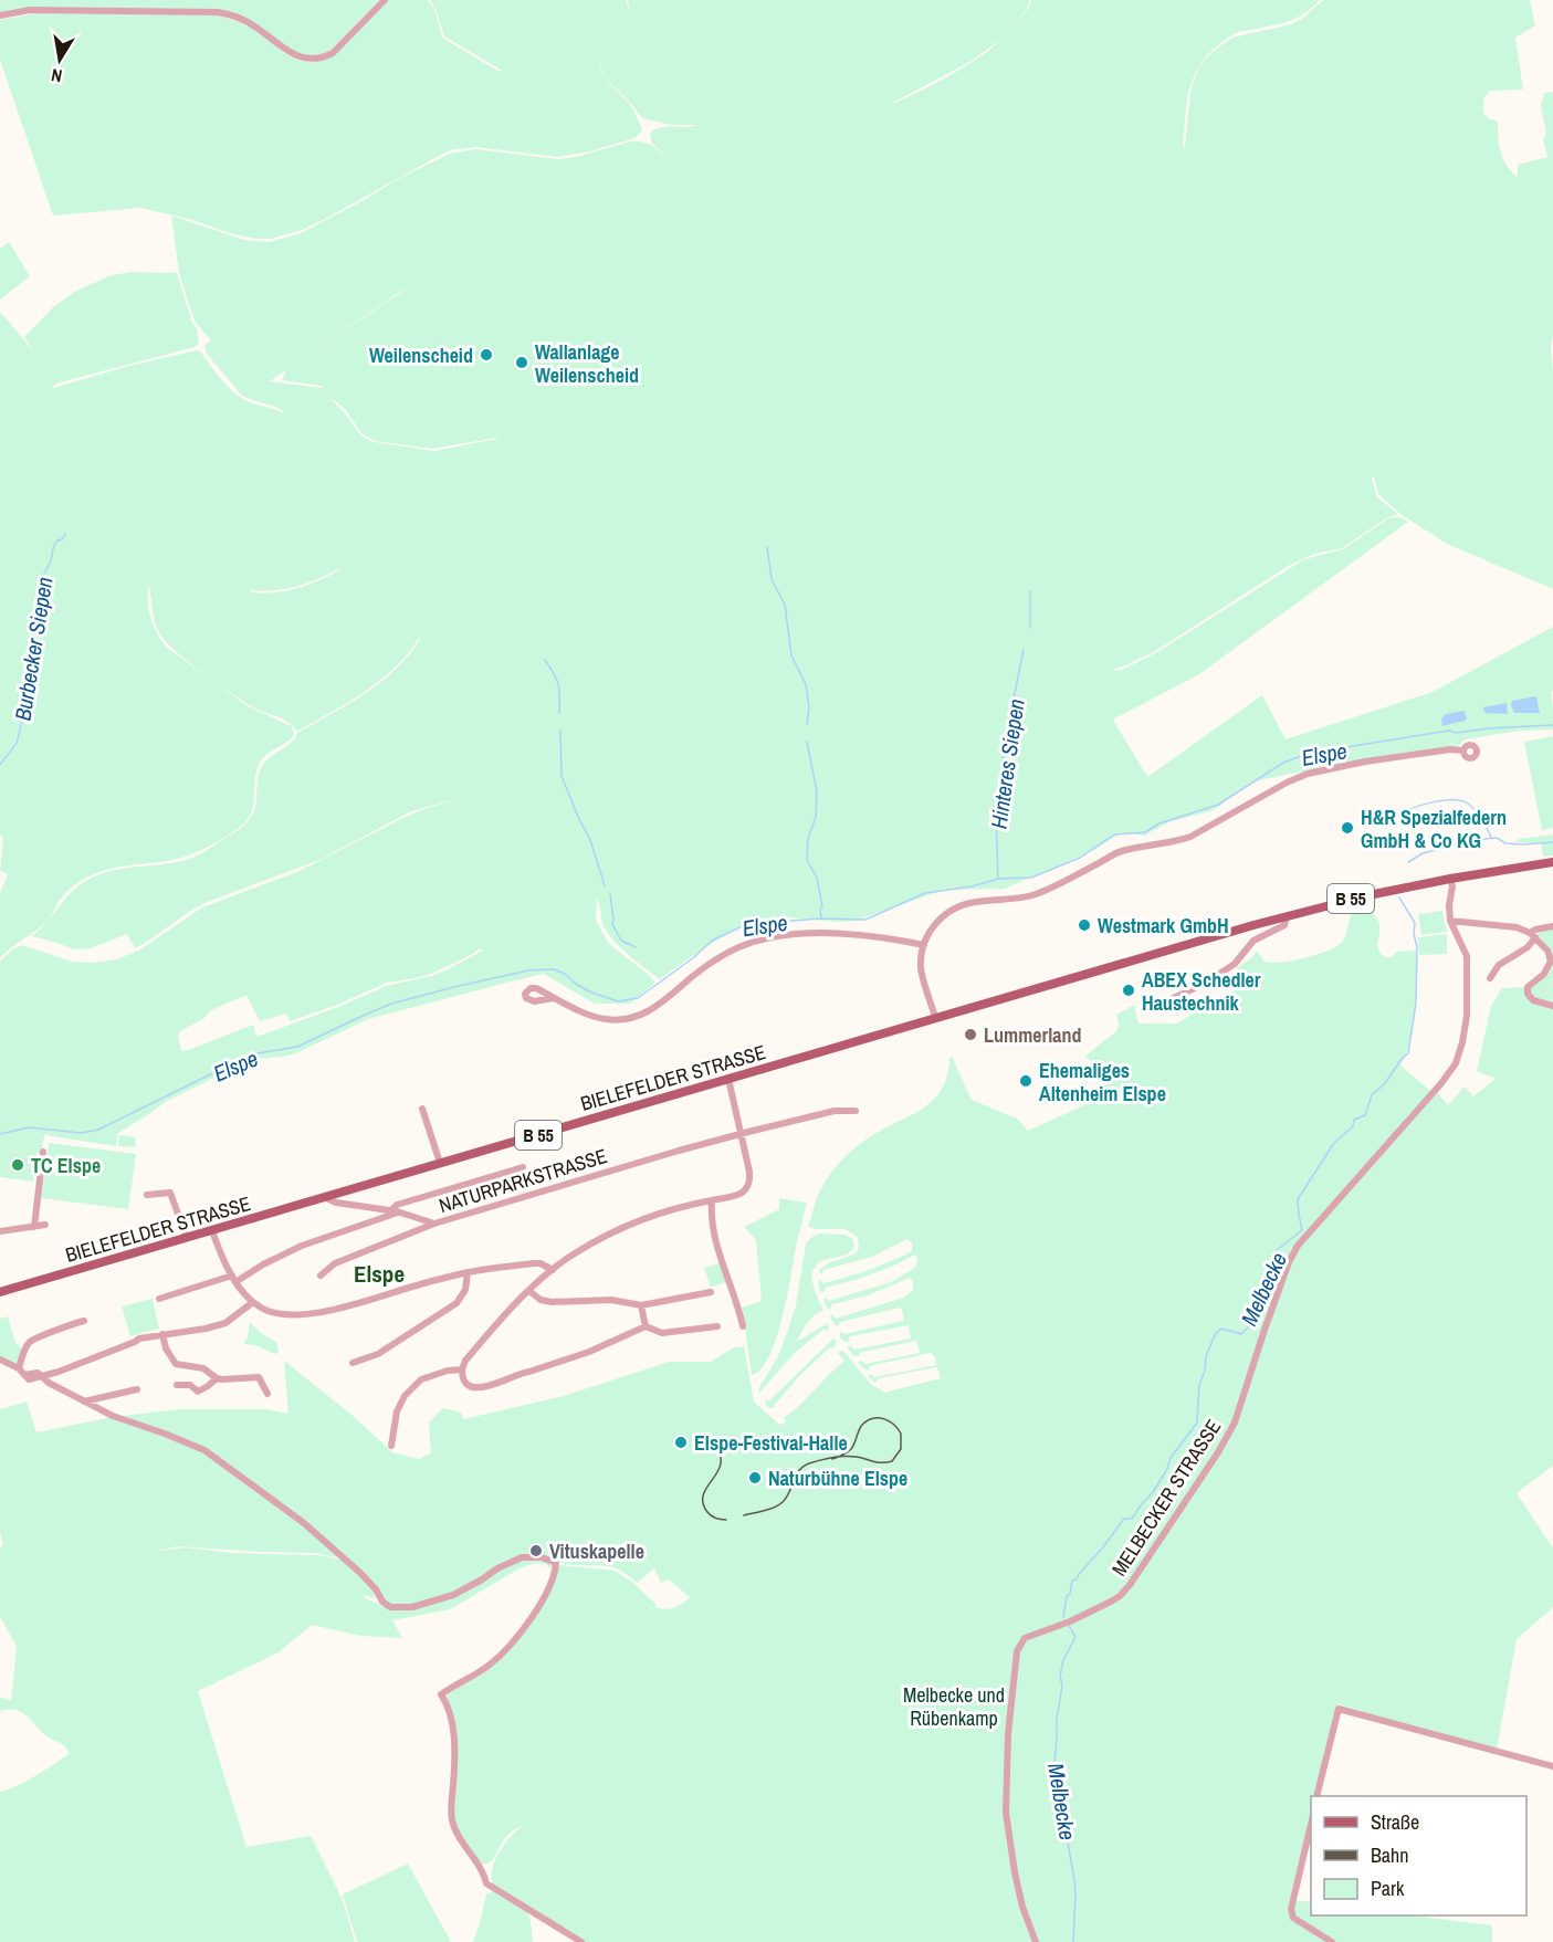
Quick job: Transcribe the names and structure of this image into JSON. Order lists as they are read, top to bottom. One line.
{"streets":{"main road":["B 55","BIELEFELDER STRASSE"],"street":["NATURPARKSTRASSE","MELBECKER STRASSE"]},"crossings":[["B 55","BIELEFELDER STRASSE"],["B 55","MELBECKER STRASSE"]],"districts":["Elspe"],"water":["Burbecker Siepen","Elspe","Hinteres Siepen","Melbecke"],"parks":["Melbecke und Rübenkamp"],"places":["Weilenscheid","Wallanlage Weilenscheid","H&R Spezialfedern GmbH & Co KG","Westmark GmbH","ABEX Schedler Haustechnik","Lummerland","Ehemaliges Altenheim Elspe","TC Elspe","Elspe-Festival-Halle","Naturbühne Elspe","Vituskapelle"],"legend":["Straße","Bahn","Park"],"north":"bottom"}
